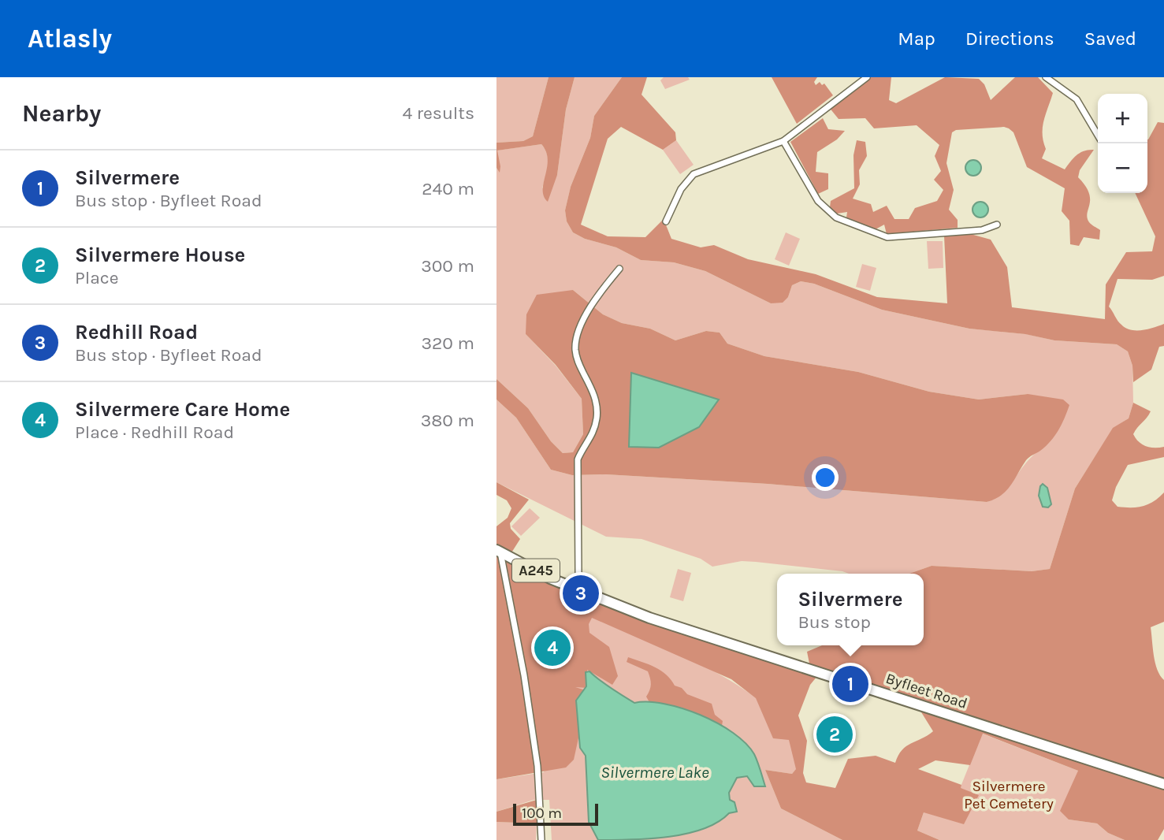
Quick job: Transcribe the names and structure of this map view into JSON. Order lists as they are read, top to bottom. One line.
{"streets":{"main road":["A245","Byfleet Road"]},"water":["Silvermere Lake"],"parks":["Silvermere Pet Cemetery"],"scale_bar":"100 m","page":{"header":"Atlasly","nav":["Map","Directions","Saved"],"heading":["Nearby","4 results"],"map_buttons":["+","−"],"list":[{"mark":"1","name":"Silvermere","note":"Bus stop · Byfleet Road","value":"240 m"},{"mark":"2","name":"Silvermere House","note":"Place","value":"300 m"},{"mark":"3","name":"Redhill Road","note":"Bus stop · Byfleet Road","value":"320 m"},{"mark":"4","name":"Silvermere Care Home","note":"Place · Redhill Road","value":"380 m"}],"pins":["3","4","1","2"],"popup":["Silvermere","Bus stop"],"scale":"100 m"}}
